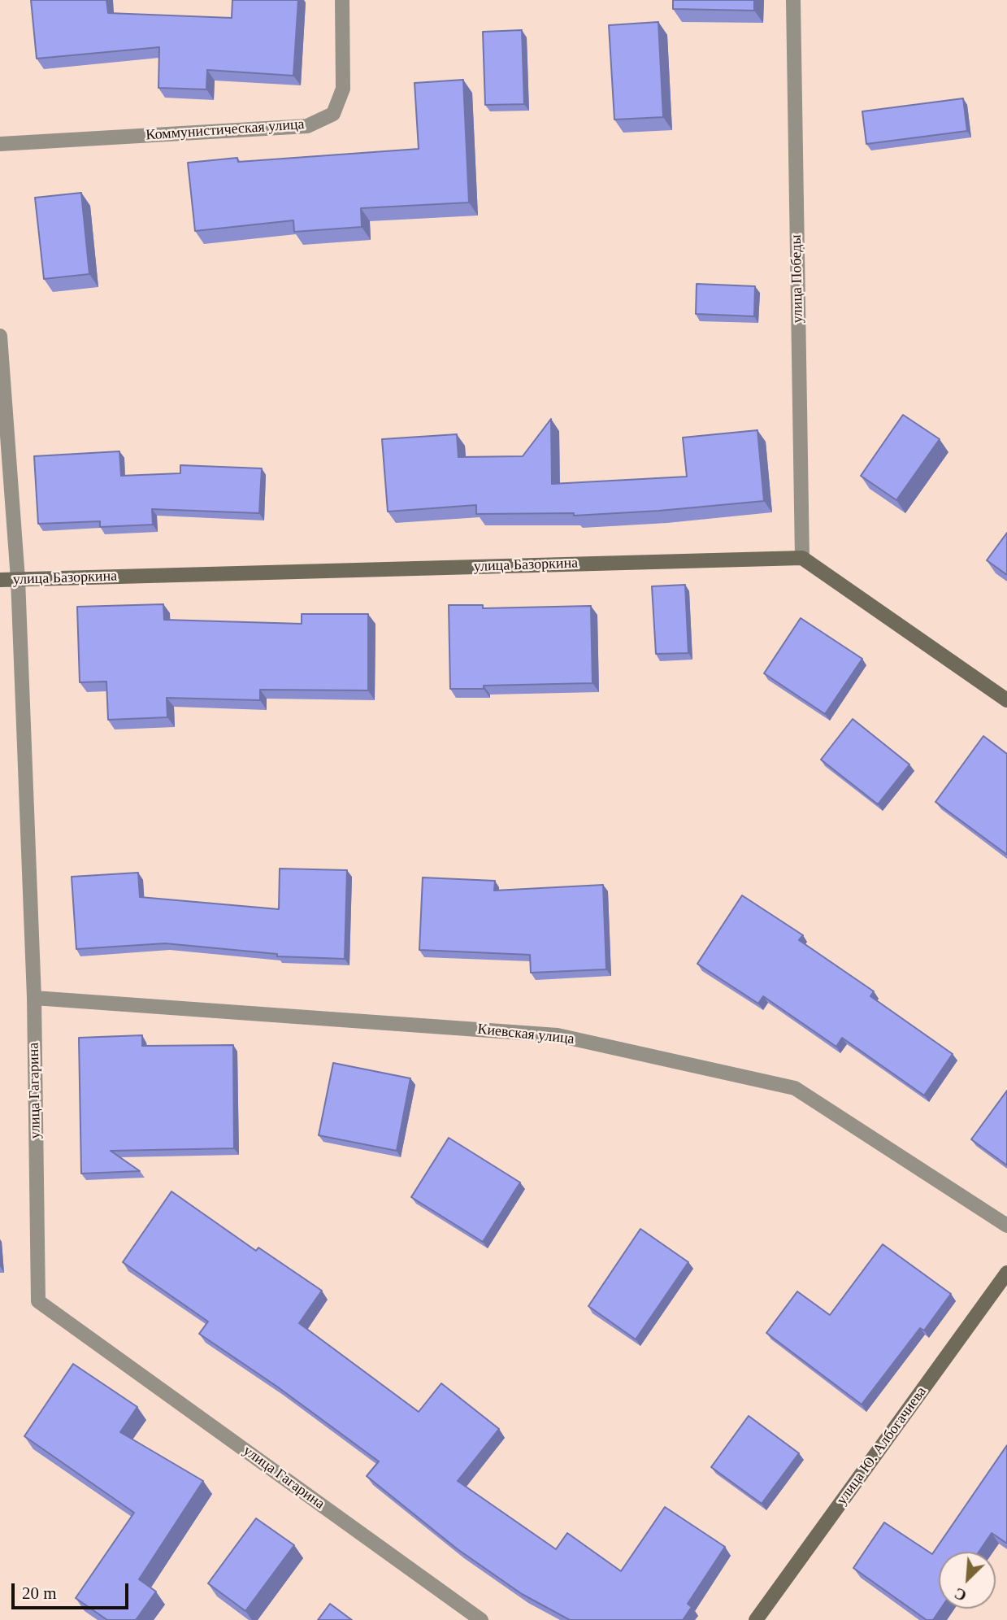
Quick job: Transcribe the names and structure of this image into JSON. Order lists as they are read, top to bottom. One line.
{"streets":{"street":["Коммунистическая улица","улица Победы","улица Базоркина","Киевская улица","улица Гагарина","улица Ю. Албогачиева"]},"crossings":[["улица Победы","улица Базоркина"],["улица Базоркина","улица Гагарина"],["Киевская улица","улица Гагарина"]],"scale_bar":"20 m","north":"bottom left"}
